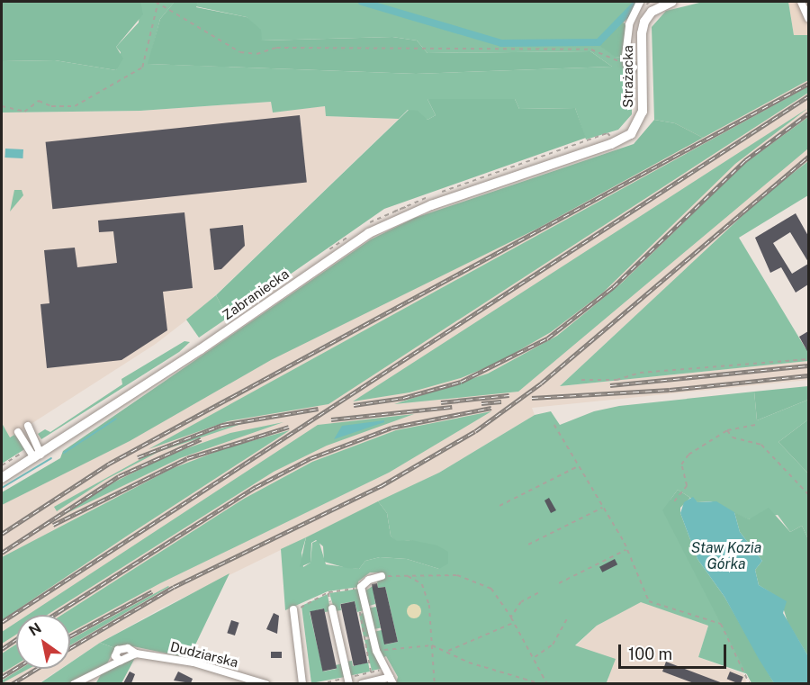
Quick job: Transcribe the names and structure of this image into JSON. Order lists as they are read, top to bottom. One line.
{"streets":{"main road":["Strażacka","Zabraniecka"],"street":["Dudziarska"]},"crossings":[["Strażacka","Zabraniecka"]],"water":["Staw Kozia Górka"],"scale_bar":"100 m","north":"top left"}
